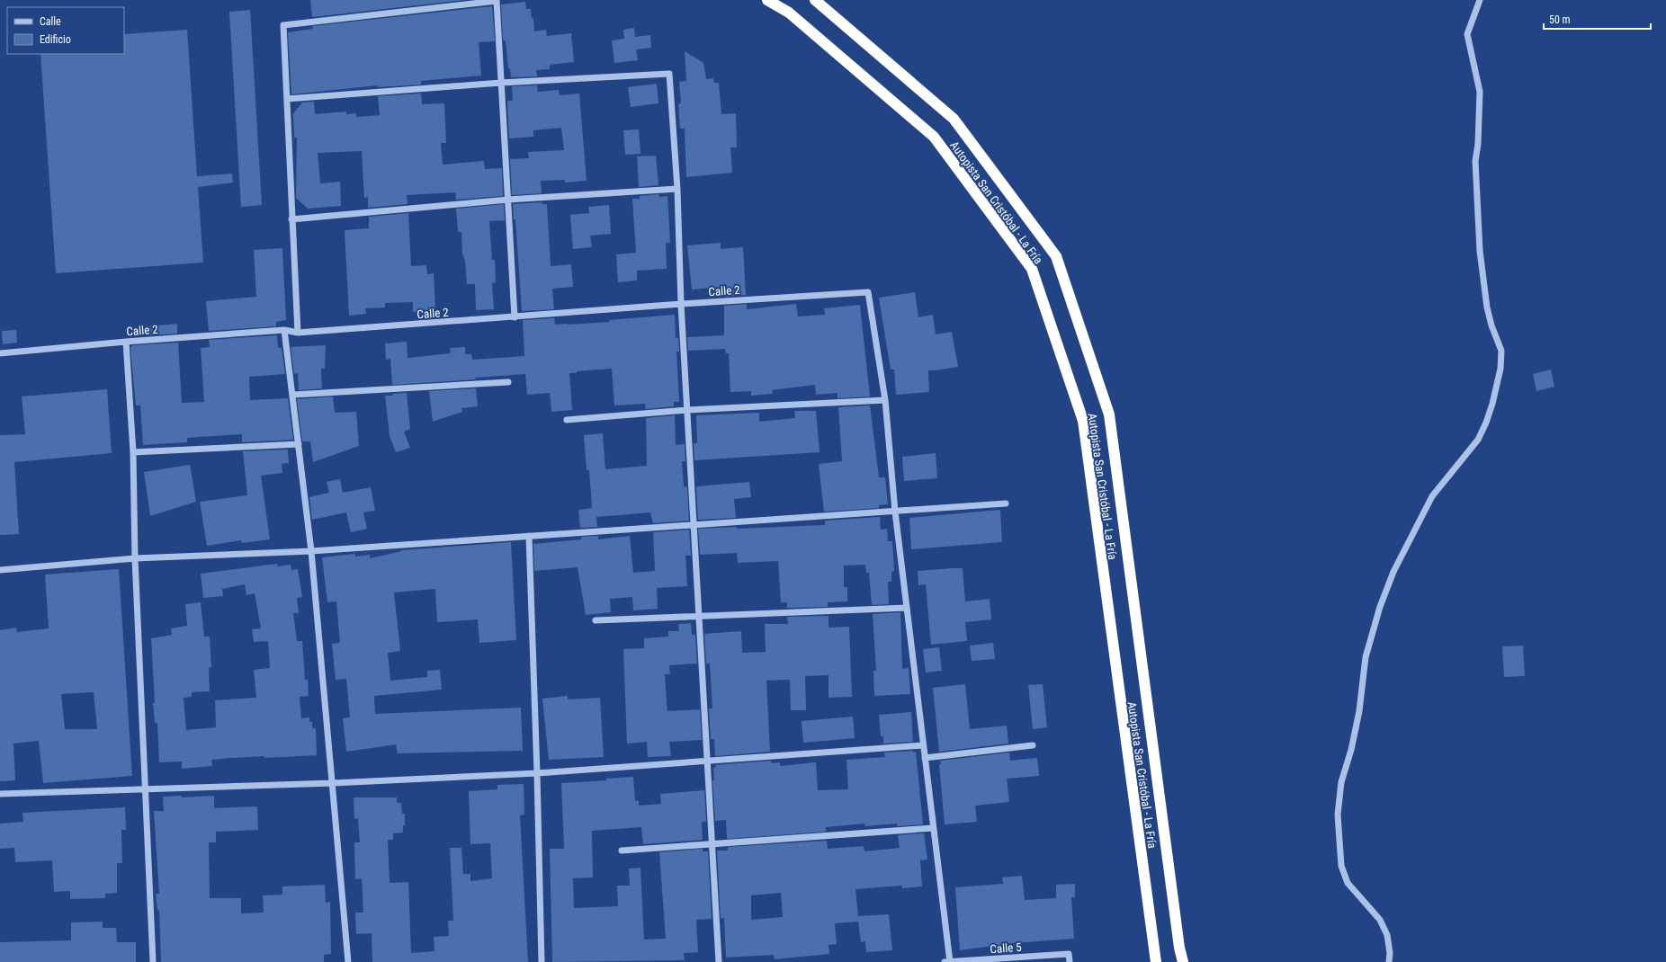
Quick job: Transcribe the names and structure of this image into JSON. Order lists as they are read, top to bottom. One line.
{"streets":{"highway":["Autopista San Cristóbal - La Fría"],"street":["Calle 2","Calle 5"]},"legend":["Calle","Edificio"],"scale_bar":"50 m"}
